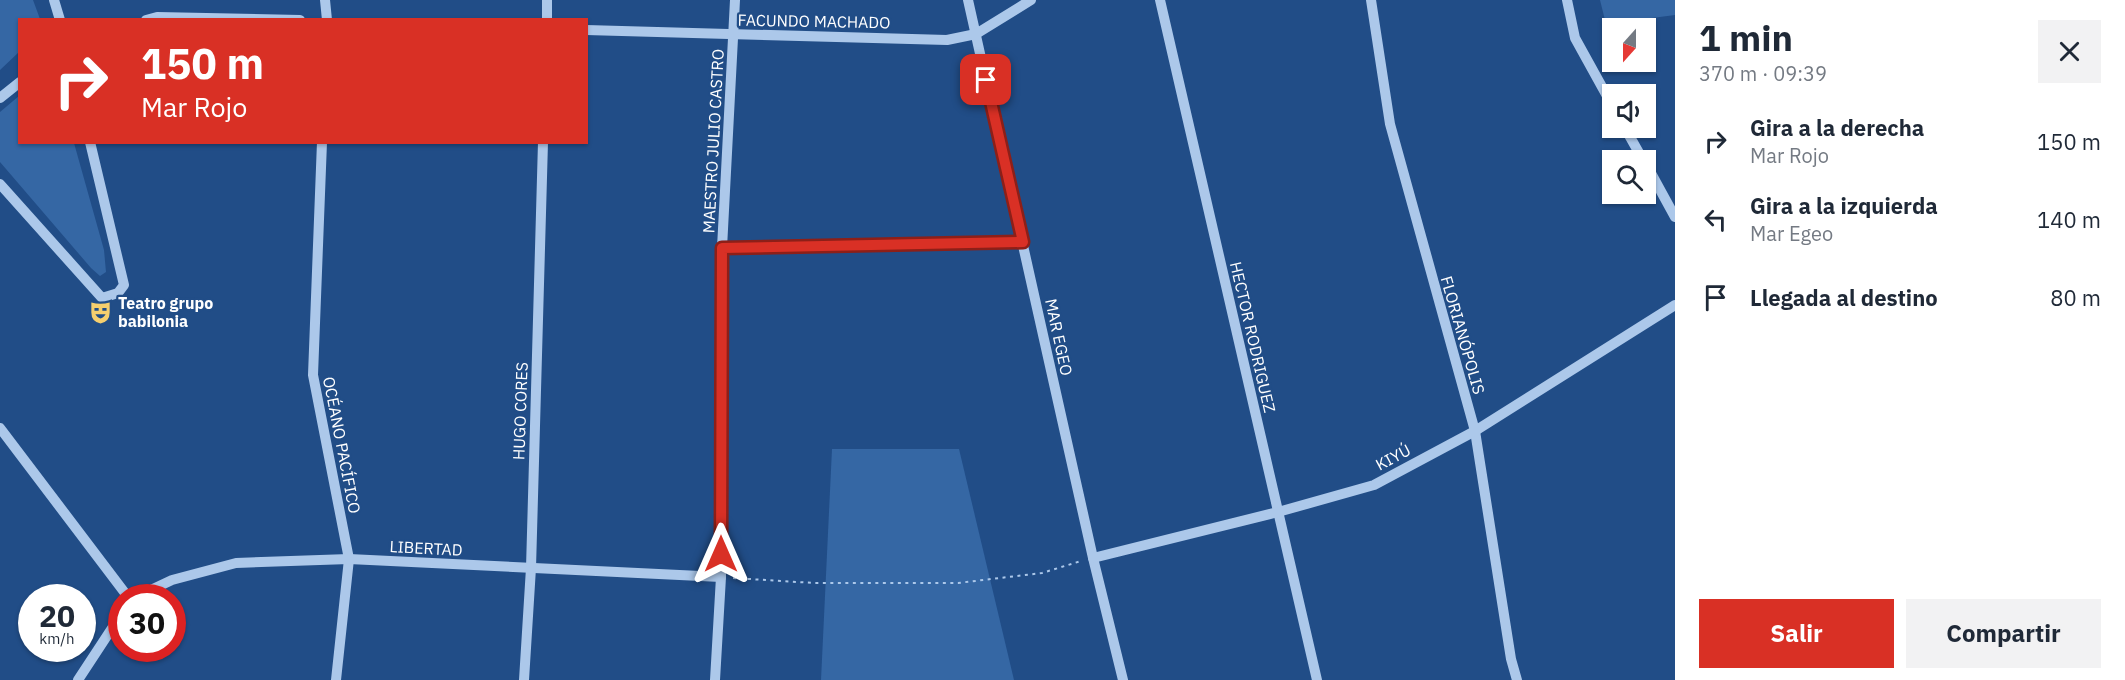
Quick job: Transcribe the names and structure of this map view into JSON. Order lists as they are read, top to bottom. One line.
{"streets":{"street":["FACUNDO MACHADO","MAESTRO JULIO CASTRO","FLORIANÓPOLIS","MAR EGEO","HECTOR RODRIGUEZ","HUGO CORES","OCÉANO PACÍFICO","KIYÚ","LIBERTAD"]},"crossings":[["FACUNDO MACHADO","MAESTRO JULIO CASTRO"],["FACUNDO MACHADO","MAR EGEO"],["MAESTRO JULIO CASTRO","LIBERTAD"],["FLORIANÓPOLIS","KIYÚ"],["MAR EGEO","KIYÚ"],["HECTOR RODRIGUEZ","KIYÚ"],["HUGO CORES","LIBERTAD"],["OCÉANO PACÍFICO","LIBERTAD"]],"places":{"theatre":["Teatro grupo babilonia"]},"north":"bottom","page":{"heading":["1 min","370 m · 09:39"],"turn":["150 m","Mar Rojo"],"list":[{"name":"Gira a la derecha","note":"Mar Rojo","value":"150 m"},{"name":"Gira a la izquierda","note":"Mar Egeo","value":"140 m"},{"name":"Llegada al destino","value":"80 m"}],"speed":"20 km/h","limit":"30","buttons":["Salir","Compartir"]}}
